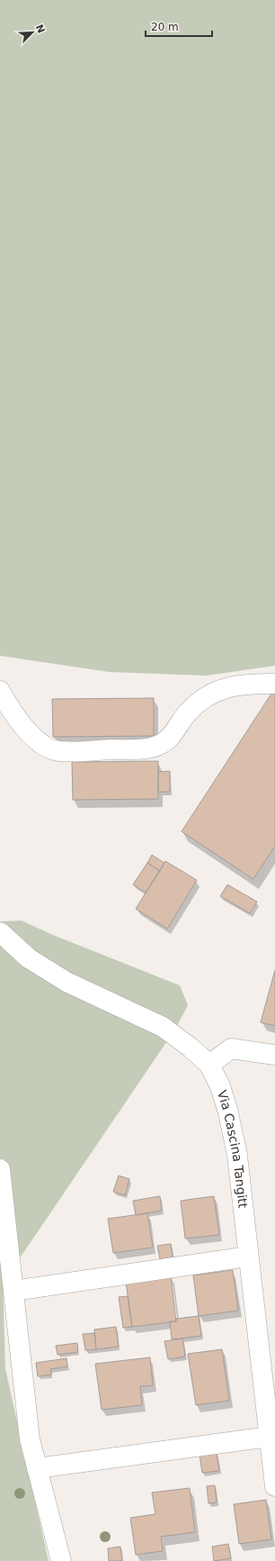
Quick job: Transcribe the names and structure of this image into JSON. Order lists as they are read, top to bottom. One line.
{"streets":{"street":["Via Cascina Tangitt"]},"scale_bar":"20 m","north":"top right"}
